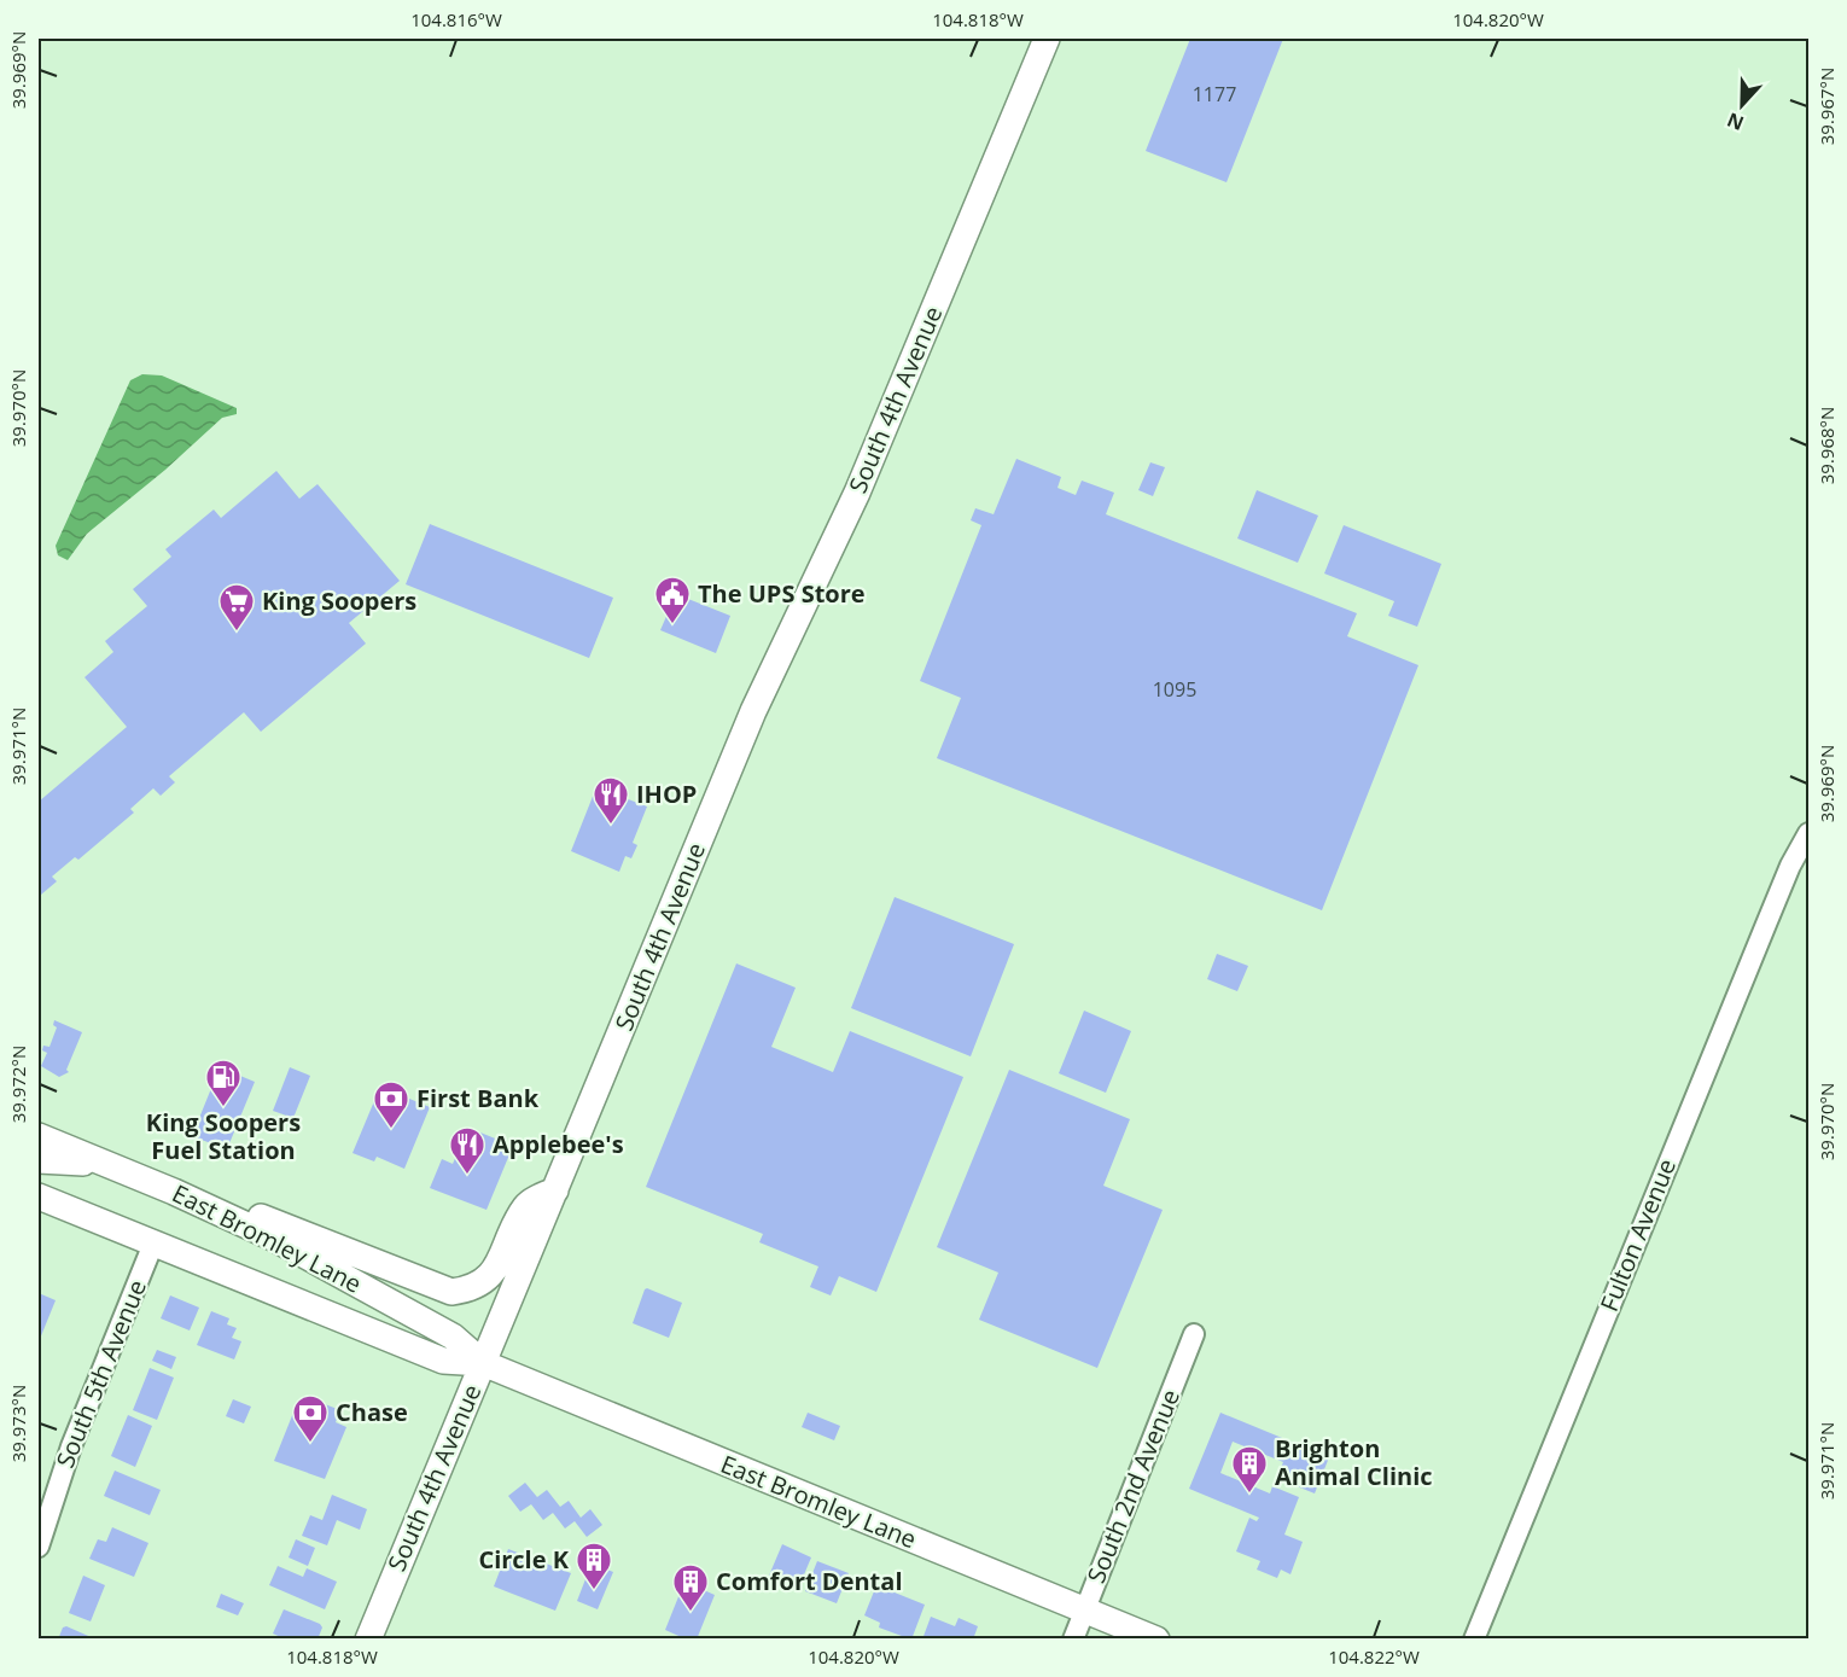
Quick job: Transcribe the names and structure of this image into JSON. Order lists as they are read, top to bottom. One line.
{"streets":{"main road":["South 4th Avenue","East Bromley Lane"],"street":["Fulton Avenue","South 5th Avenue","South 2nd Avenue"]},"crossings":[["South 4th Avenue","East Bromley Lane"],["East Bromley Lane","South 5th Avenue"],["East Bromley Lane","South 2nd Avenue"]],"places":{"public building":["The UPS Store"],"supermarket":["King Soopers"],"restaurant":["IHOP","Applebee's"],"fuel station":["King Soopers Fuel Station"],"bank":["First Bank","Chase"],"building":["Brighton Animal Clinic","Circle K","Comfort Dental"]},"house_numbers":["1177","1095"],"north":"bottom","coordinates":["104.816°W","104.818°W","104.820°W","39.969°N","39.967°N","39.970°N","39.968°N","39.971°N","39.972°N","39.973°N","104.822°W"]}
